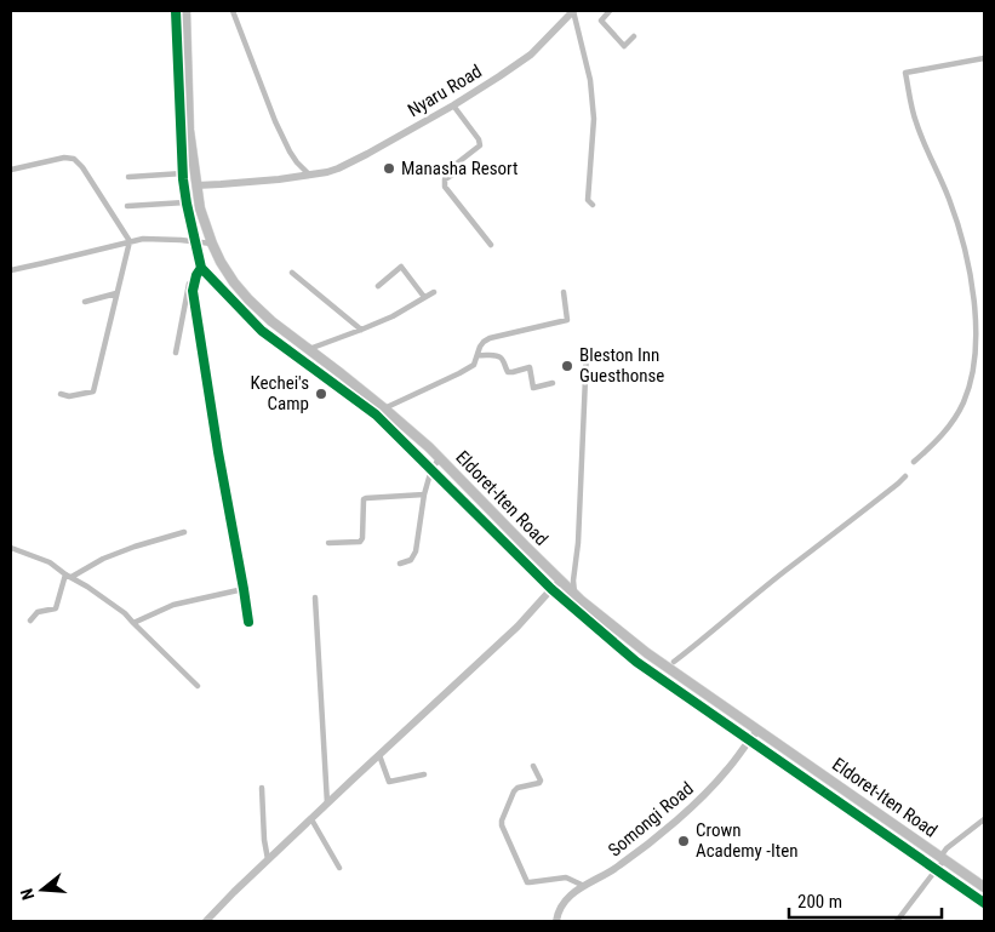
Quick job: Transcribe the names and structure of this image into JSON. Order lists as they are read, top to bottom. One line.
{"streets":{"main road":["Eldoret-Iten Road"],"street":["Nyaru Road","Somongi Road"]},"crossings":[["Nyaru Road","Eldoret-Iten Road"],["Eldoret-Iten Road","Somongi Road"]],"places":["Manasha Resort","Bleston Inn Guesthonse","Kechei's Camp","Crown Academy -Iten"],"scale_bar":"200 m","north":"left"}
